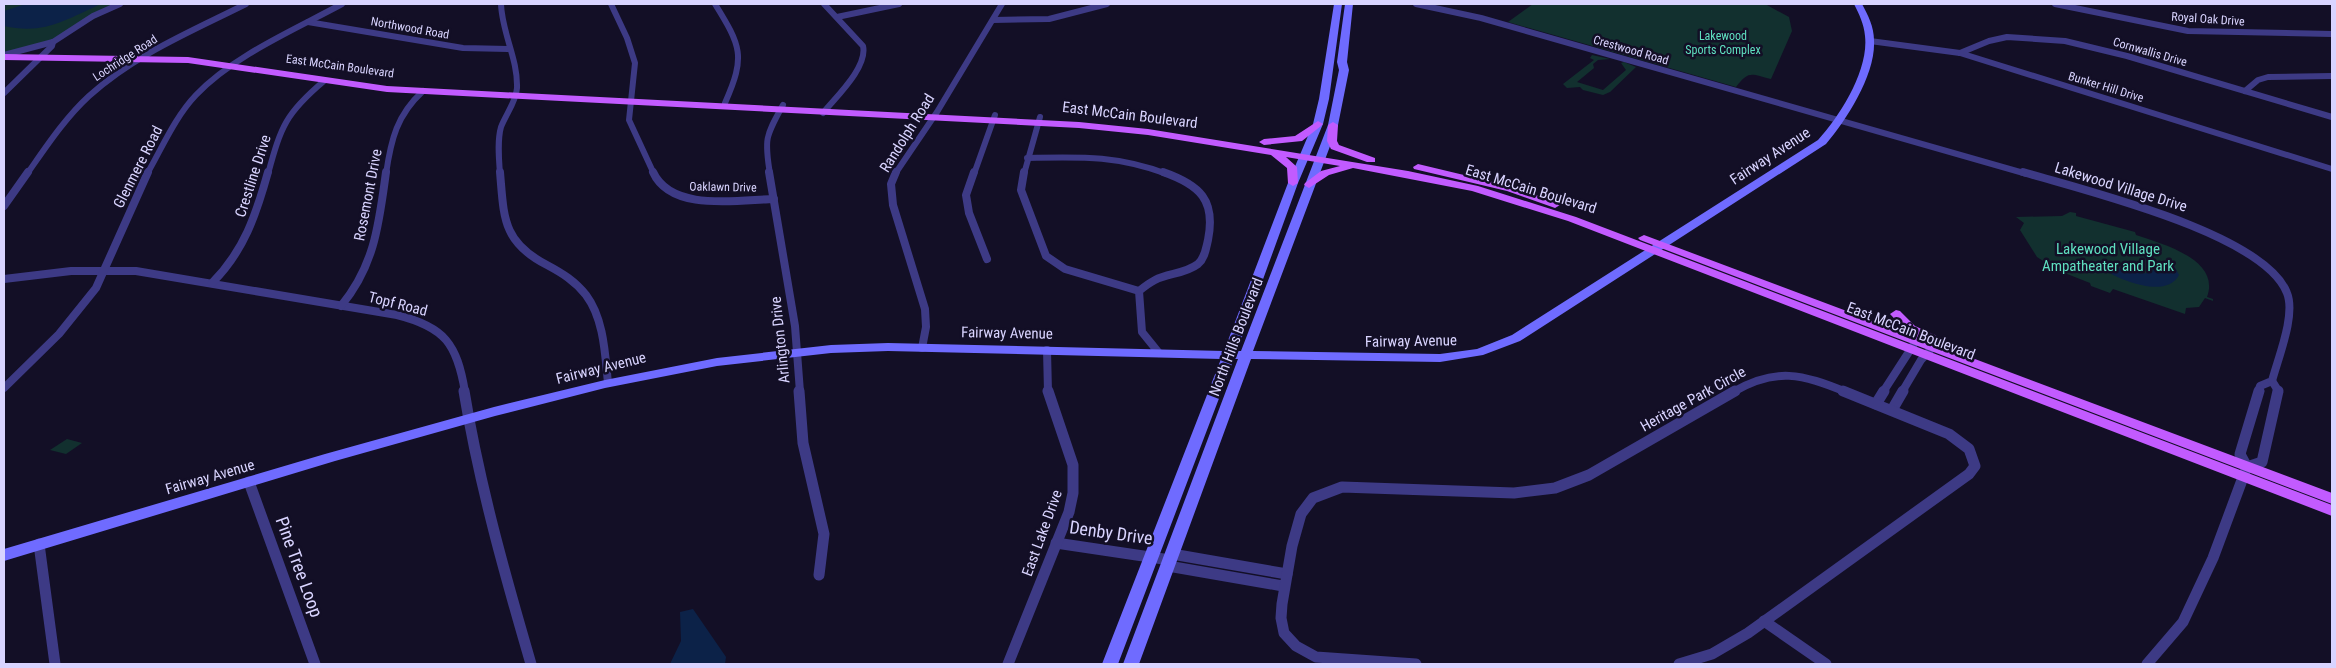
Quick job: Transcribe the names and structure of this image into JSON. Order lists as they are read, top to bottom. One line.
{"streets":{"main road":["East McCain Boulevard"],"street":["Royal Oak Drive","Northwood Road","Crestwood Road","Cornwallis Drive","Lochridge Road","Bunker Hill Drive","Randolph Road","Fairway Avenue","Glenmere Road","Crestline Drive","Oaklawn Drive","Lakewood Village Drive","Rosemont Drive","Topf Road","North Hills Boulevard","Arlington Drive","Heritage Park Circle","East Lake Drive","Denby Drive","Pine Tree Loop"]},"crossings":[["Northwood Road","Glenmere Road"],["Crestwood Road","Fairway Avenue"],["Crestwood Road","Lakewood Village Drive"],["Cornwallis Drive","Bunker Hill Drive"],["Lochridge Road","East McCain Boulevard"],["East McCain Boulevard","Randolph Road"],["East McCain Boulevard","Fairway Avenue"],["East McCain Boulevard","Glenmere Road"],["East McCain Boulevard","Crestline Drive"],["East McCain Boulevard","Oaklawn Drive"],["East McCain Boulevard","Lakewood Village Drive"],["East McCain Boulevard","Rosemont Drive"],["East McCain Boulevard","North Hills Boulevard"],["East McCain Boulevard","Arlington Drive"],["Bunker Hill Drive","Fairway Avenue"],["Randolph Road","Fairway Avenue"],["Fairway Avenue","Lakewood Village Drive"],["Fairway Avenue","Topf Road"],["Fairway Avenue","North Hills Boulevard"],["Fairway Avenue","Arlington Drive"],["Fairway Avenue","East Lake Drive"],["Fairway Avenue","Pine Tree Loop"],["Glenmere Road","Topf Road"],["Crestline Drive","Topf Road"],["Oaklawn Drive","Arlington Drive"],["Rosemont Drive","Topf Road"],["North Hills Boulevard","Denby Drive"],["East Lake Drive","Denby Drive"]],"parks":["Lakewood Sports Complex","Lakewood Village Ampatheater and Park"]}
